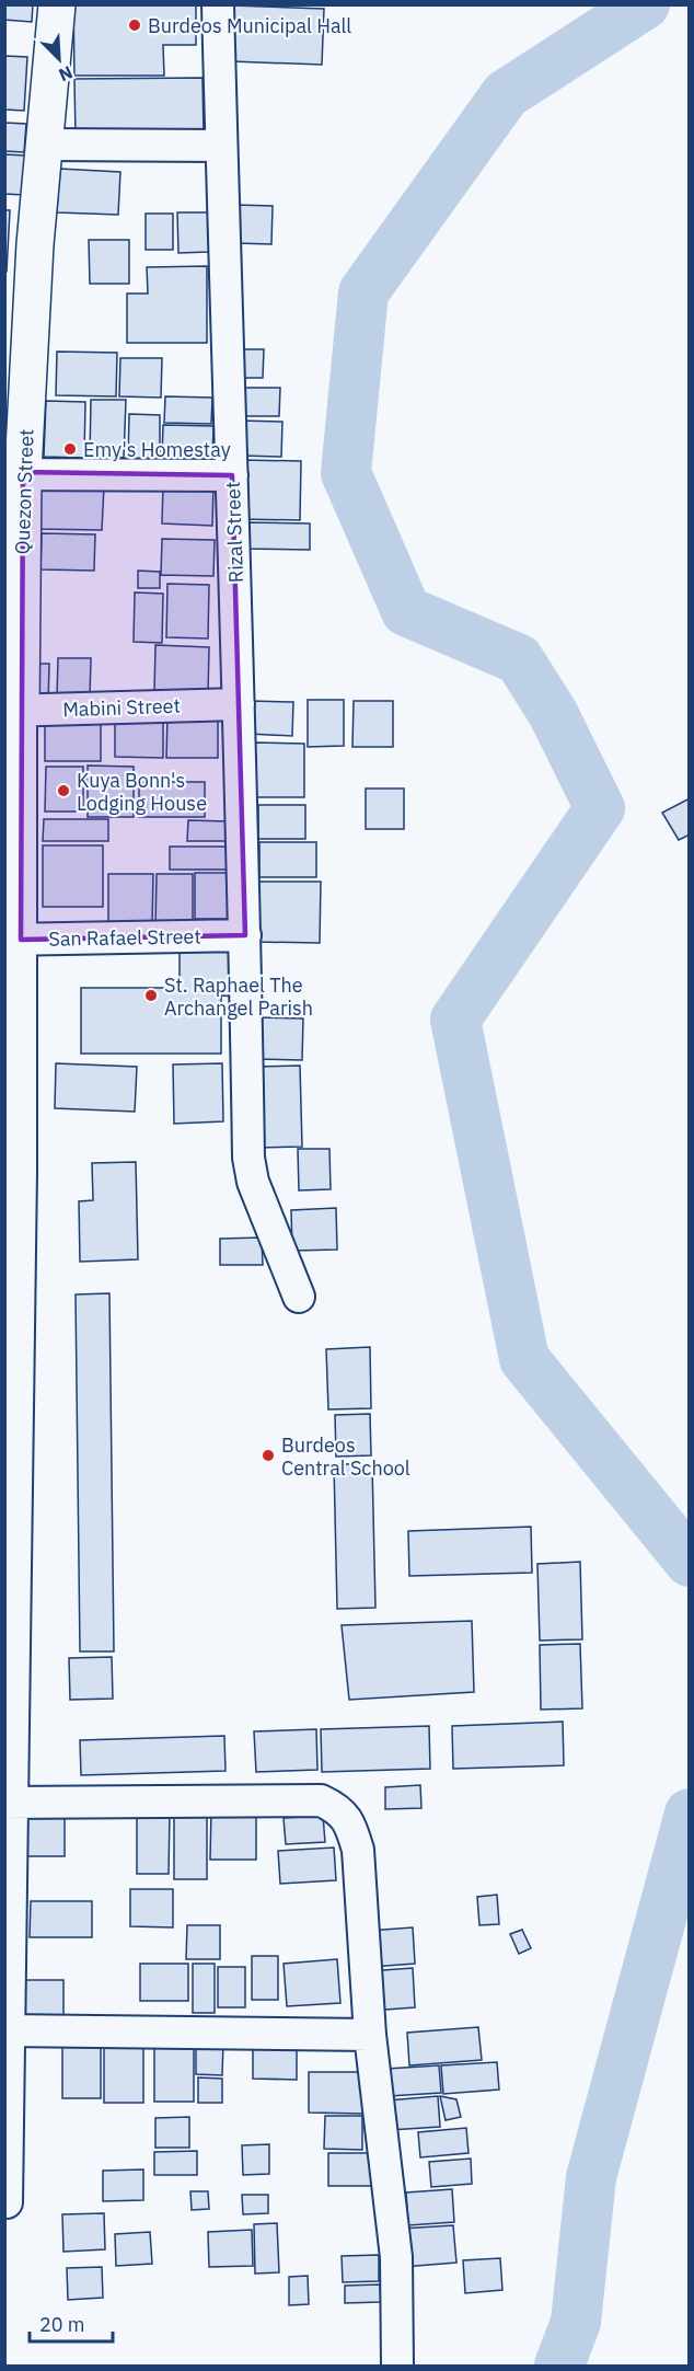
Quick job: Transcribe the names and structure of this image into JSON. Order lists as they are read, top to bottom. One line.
{"streets":{"main road":["Quezon Street"],"street":["Rizal Street","Mabini Street","San Rafael Street"]},"crossings":[["Quezon Street","Mabini Street"],["Quezon Street","San Rafael Street"],["Rizal Street","Mabini Street"],["Rizal Street","San Rafael Street"]],"places":["Burdeos Municipal Hall","Emy's Homestay","Kuya Bonn's Lodging House","St. Raphael The Archangel Parish","Burdeos Central School"],"scale_bar":"20 m","north":"bottom right"}
